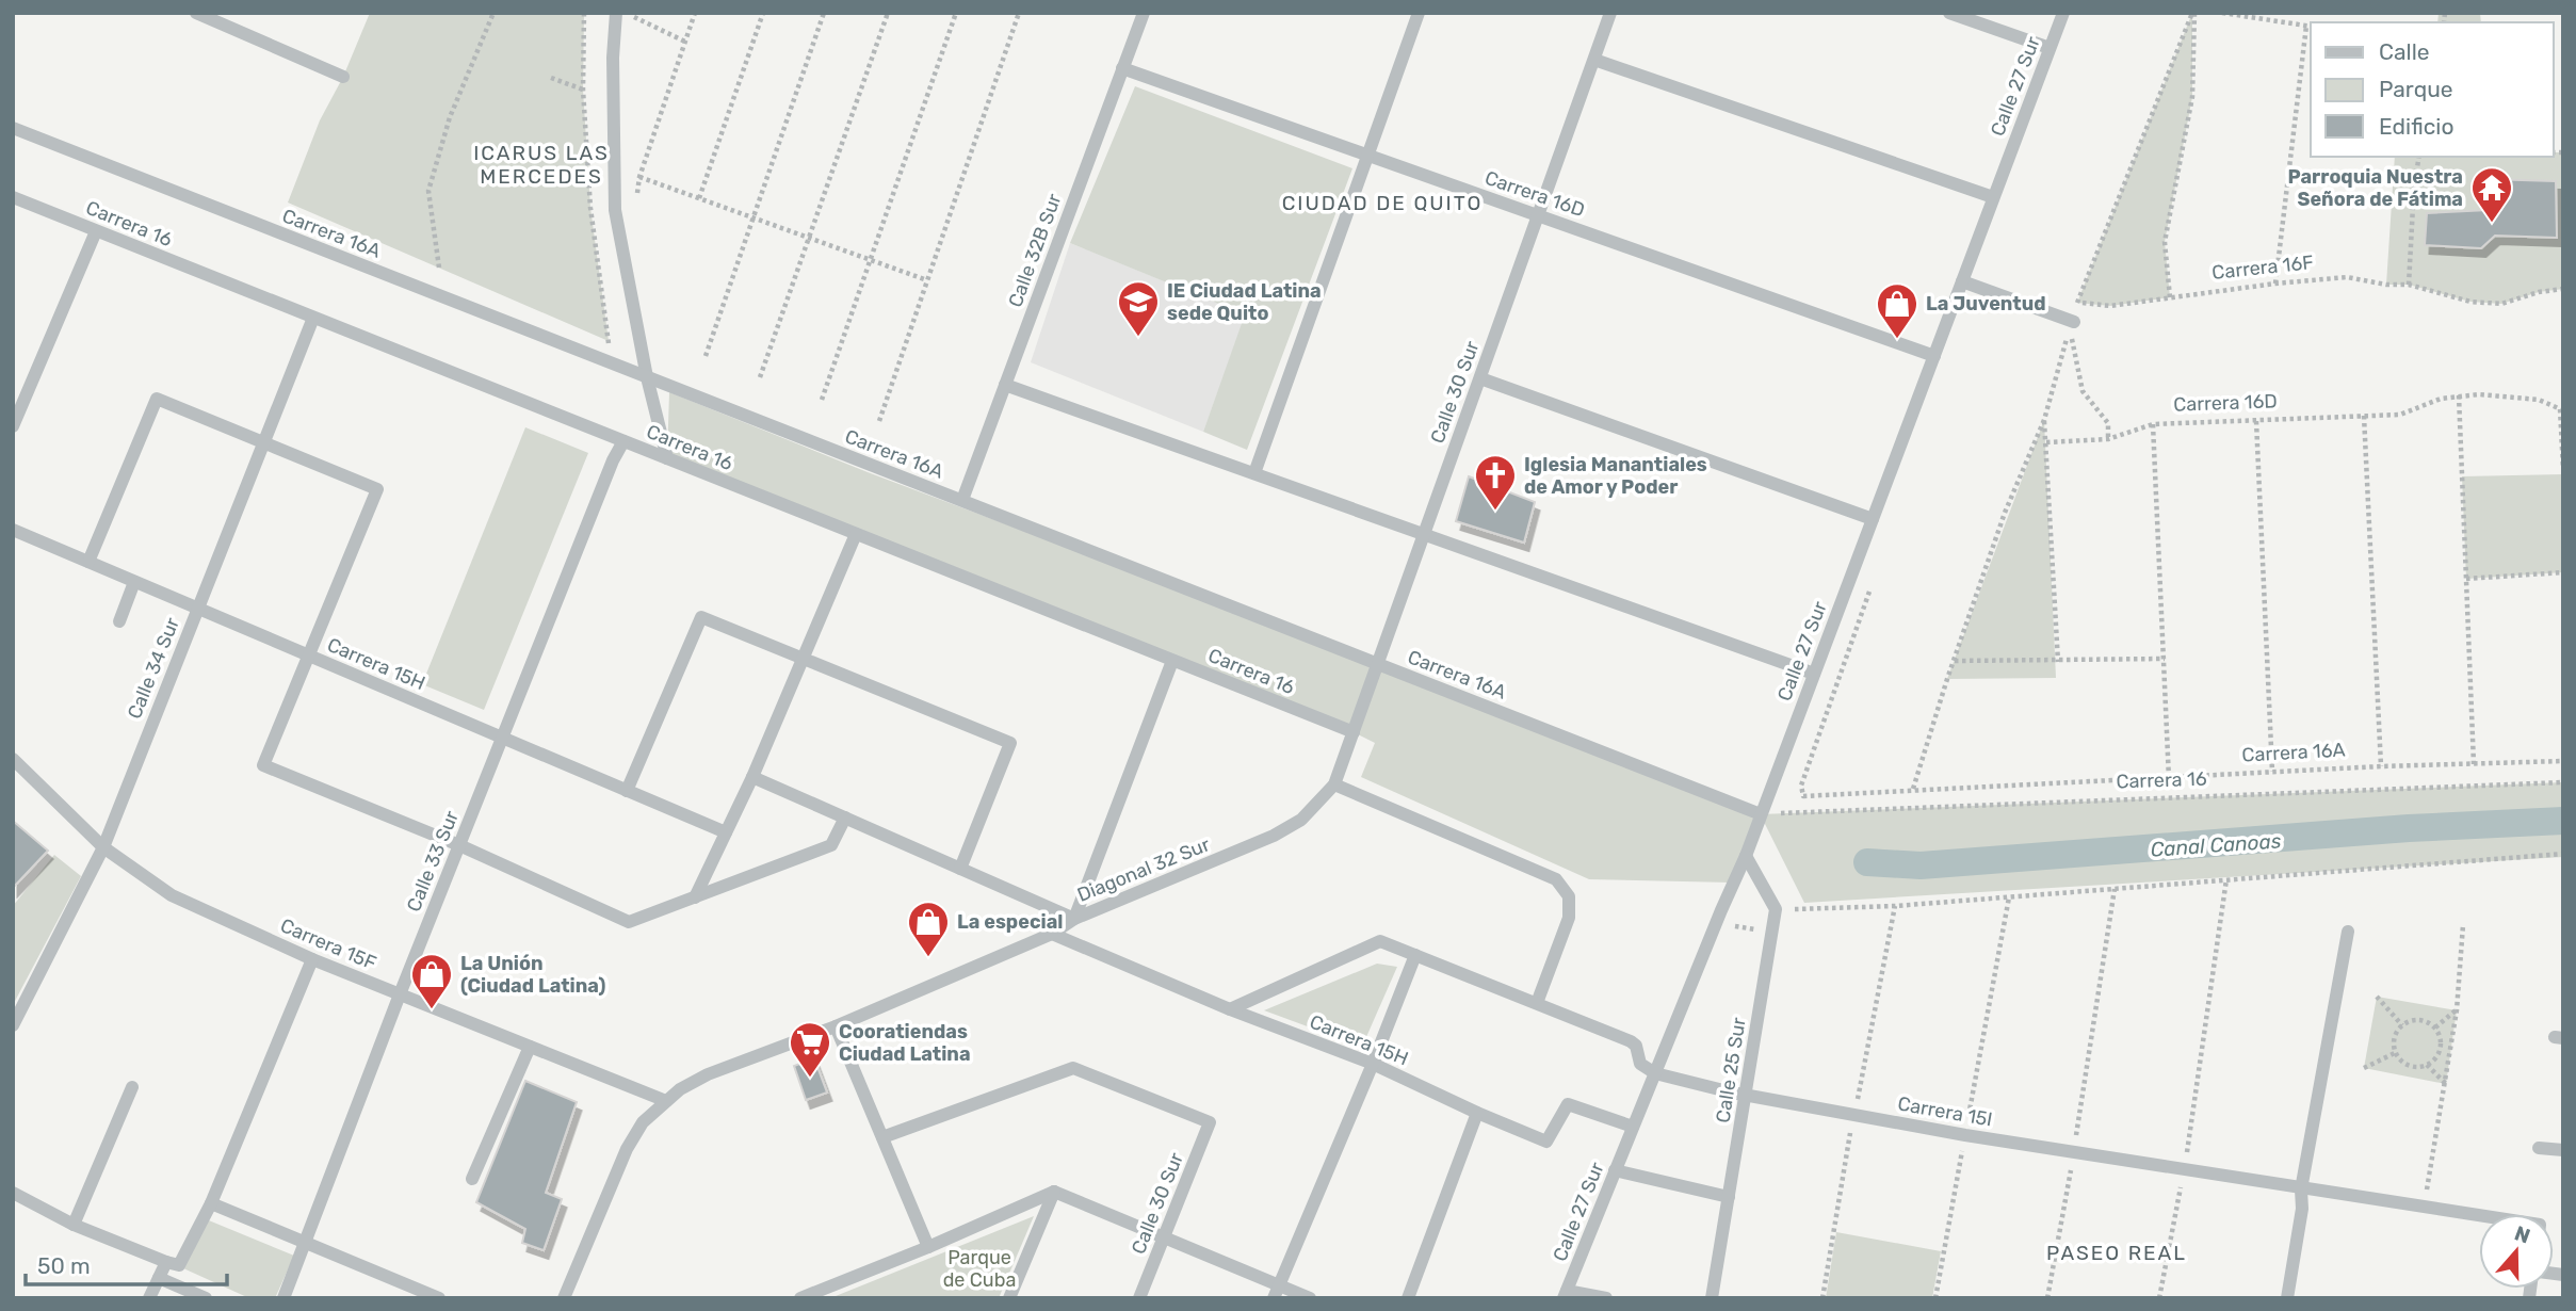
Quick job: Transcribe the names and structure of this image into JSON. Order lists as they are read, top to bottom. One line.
{"streets":{"street":["Calle 27 Sur","Carrera 16D","Carrera 16","Carrera 16A","Calle 32B Sur","Calle 30 Sur","Carrera 15H","Calle 34 Sur","Calle 33 Sur","Diagonal 32 Sur","Carrera 15F","Calle 25 Sur","Carrera 15I"],"path":["Carrera 16F"]},"crossings":[["Calle 27 Sur","Carrera 16D"],["Calle 27 Sur","Carrera 16"],["Calle 27 Sur","Carrera 16A"],["Calle 27 Sur","Carrera 15H"],["Calle 27 Sur","Carrera 15I"],["Carrera 16D","Calle 32B Sur"],["Carrera 16D","Calle 30 Sur"],["Carrera 16","Carrera 16A"],["Carrera 16","Calle 30 Sur"],["Carrera 16","Calle 34 Sur"],["Carrera 16","Calle 33 Sur"],["Carrera 16A","Calle 32B Sur"],["Carrera 16A","Calle 30 Sur"],["Calle 30 Sur","Diagonal 32 Sur"],["Carrera 15H","Calle 34 Sur"],["Carrera 15H","Calle 33 Sur"],["Carrera 15H","Diagonal 32 Sur"],["Calle 34 Sur","Carrera 15F"],["Calle 33 Sur","Carrera 15F"],["Diagonal 32 Sur","Carrera 15F"],["Calle 25 Sur","Carrera 15I"]],"districts":["ICARUS LAS MERCEDES","CIUDAD DE QUITO","PASEO REAL"],"water":["Canal Canoas"],"parks":["Parque de Cuba"],"places":{"temple":["Parroquia Nuestra Señora de Fátima"],"school or university":["IE Ciudad Latina sede Quito"],"shop":["La Juventud","La especial","La Unión (Ciudad Latina)"],"church":["Iglesia Manantiales de Amor y Poder"],"supermarket":["Cooratiendas Ciudad Latina"]},"legend":["Calle","Parque","Edificio"],"scale_bar":"50 m","north":"top"}
